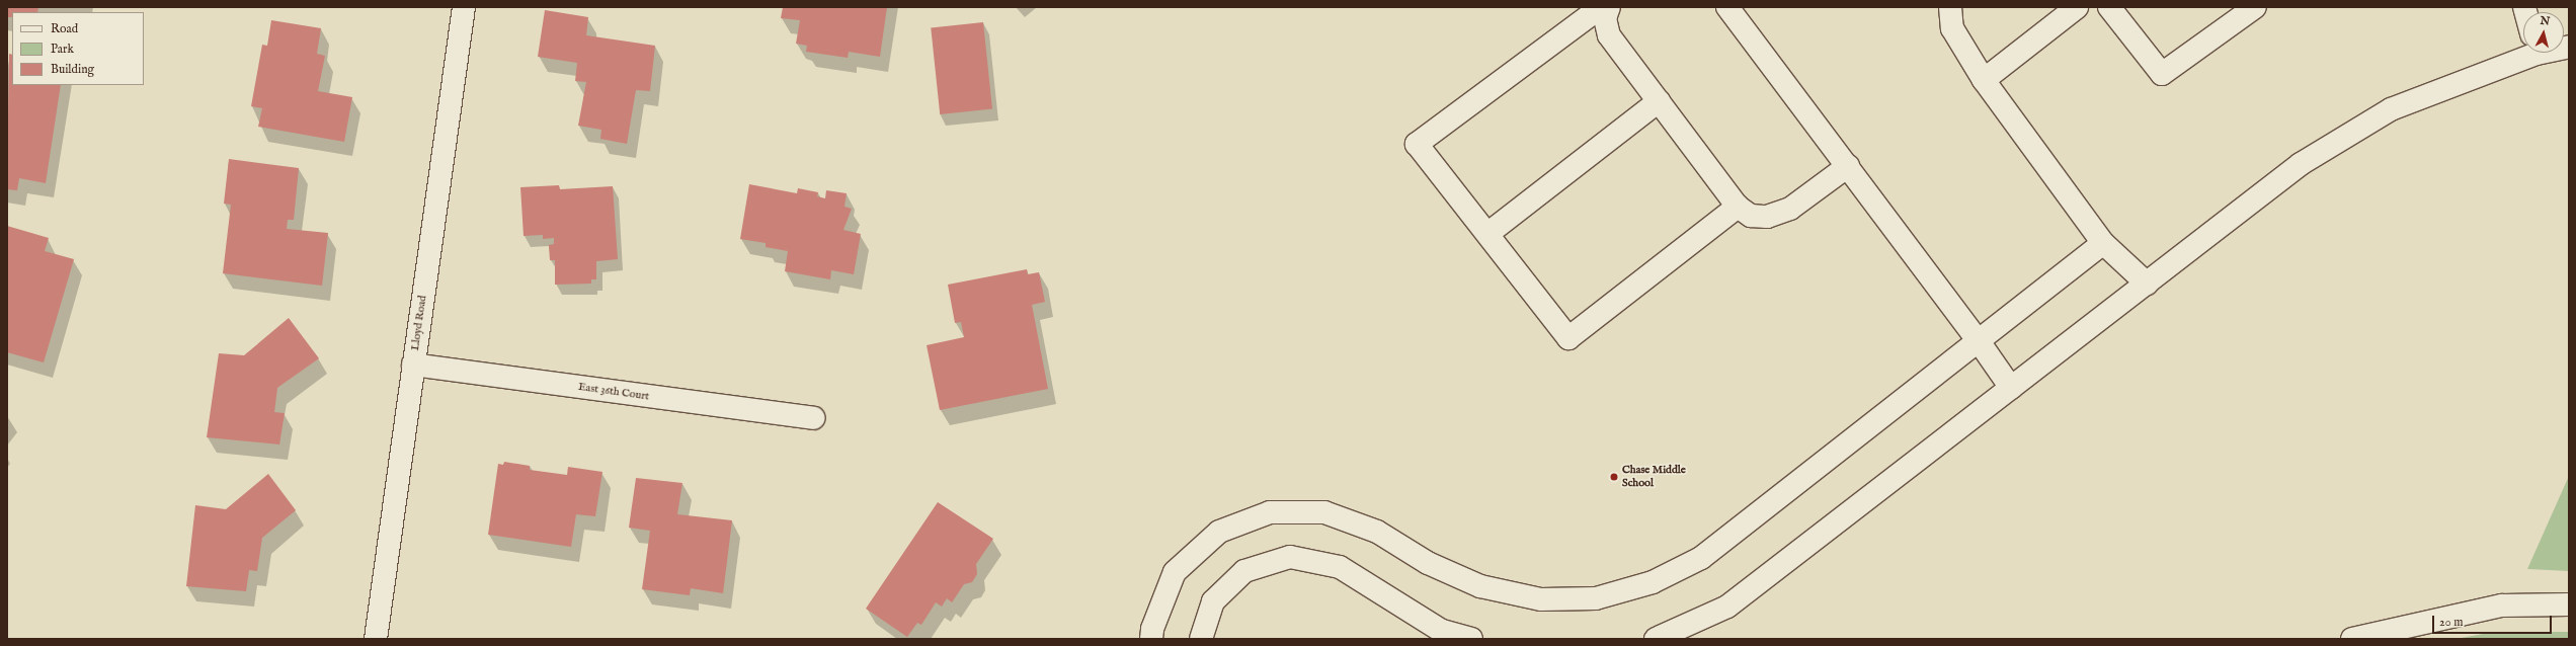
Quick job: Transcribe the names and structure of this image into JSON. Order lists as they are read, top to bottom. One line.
{"streets":{"street":["Lloyd Road","East 36th Court"]},"crossings":[["Lloyd Road","East 36th Court"]],"places":["Chase Middle School"],"legend":["Road","Park","Building"],"scale_bar":"20 m","north":"top"}
